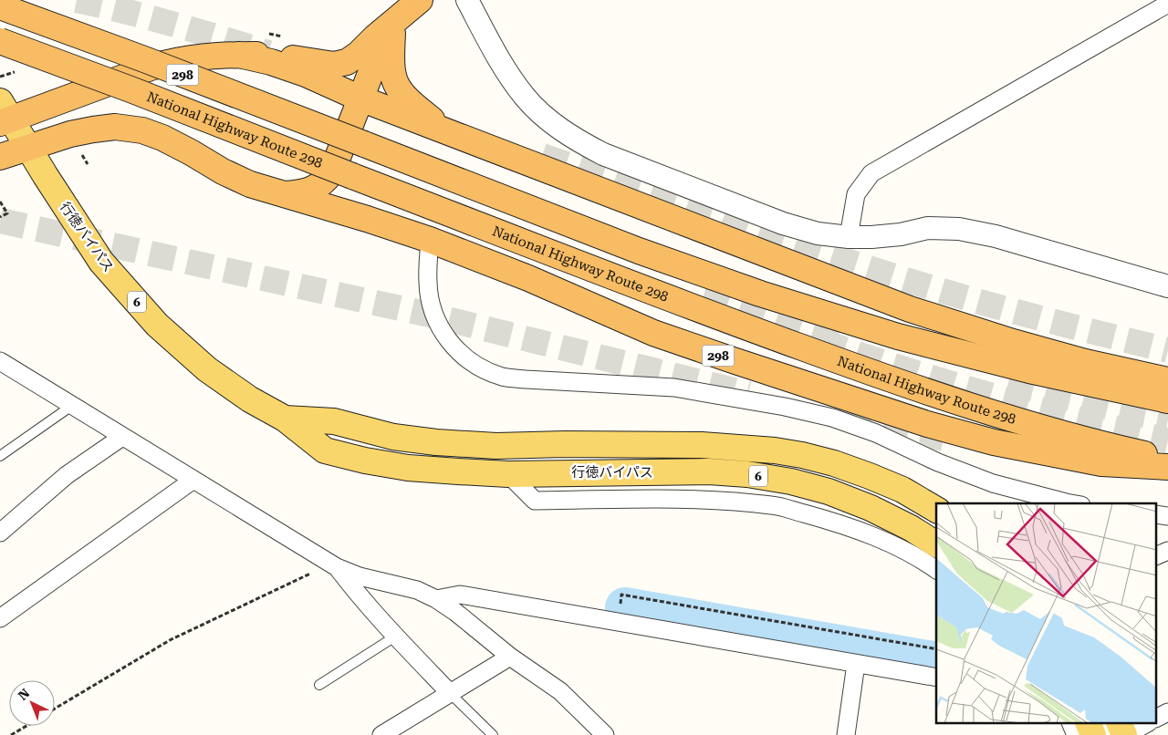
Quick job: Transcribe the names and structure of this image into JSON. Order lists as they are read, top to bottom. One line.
{"streets":{"highway":["298","National Highway Route 298"],"main road":["行徳バイパス","6"]},"crossings":[["298","行徳バイパス"]],"north":"top left"}
